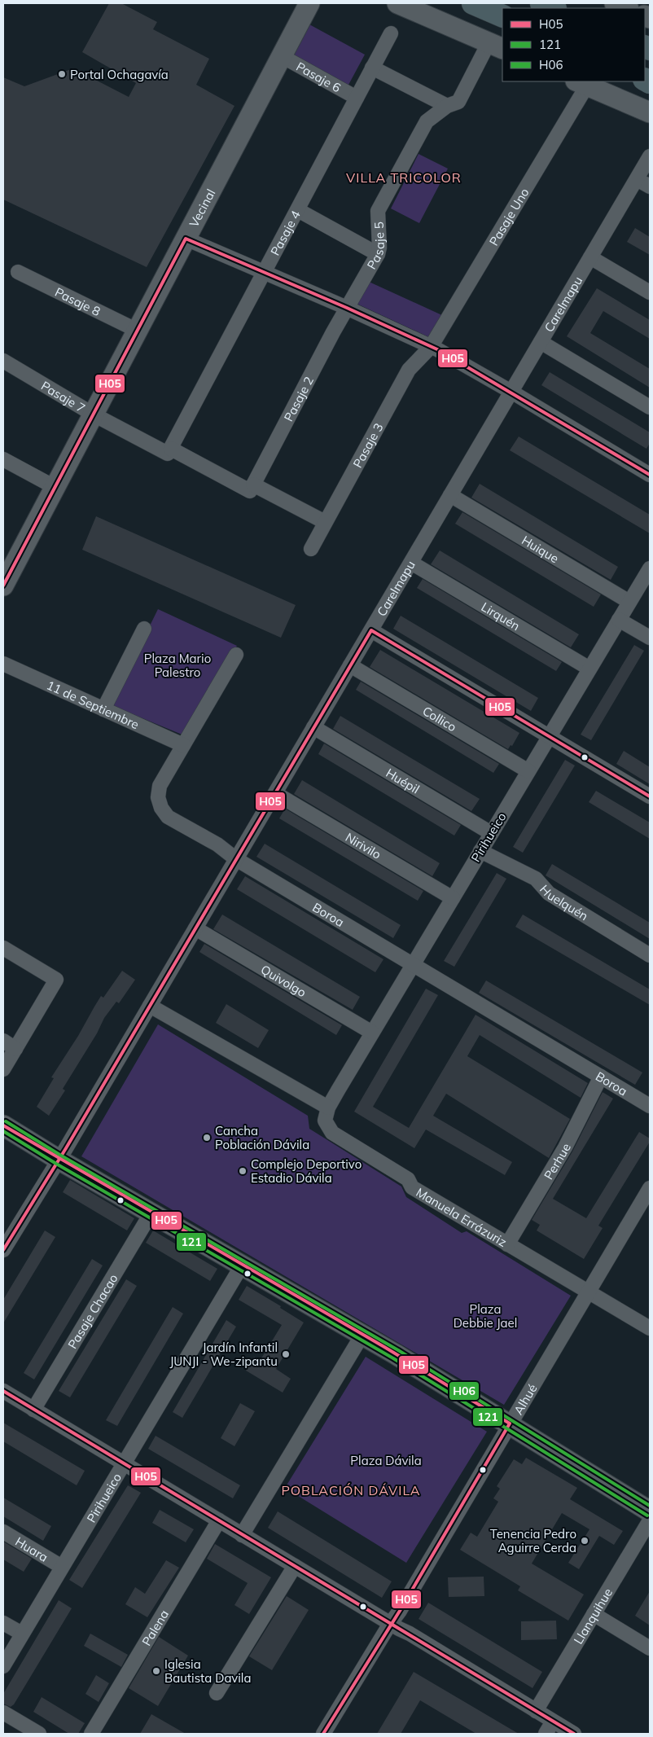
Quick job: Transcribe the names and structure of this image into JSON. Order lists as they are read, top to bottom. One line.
{"streets":{"street":["Pasaje 6","Vecinal","Pasaje Uno","Pasaje 4","Pasaje 5","Pasaje 8","Carelmapu","Pasaje 7","Pasaje 2","Pasaje 3","Huique","Lirquén","11 de Septiembre","Collico","Huépil","Pirihueico","Nirivilo","Huelquén","Boroa","Quivolgo","Perhue","Manuela Errázuriz","Pasaje Chacao","Alhué","Huara","Llanquihue","Palena"]},"crossings":[["Pasaje 6","Vecinal"],["Pasaje 6","Pasaje 4"],["Vecinal","Pasaje 8"],["Vecinal","Pasaje 7"],["Pasaje Uno","Pasaje 3"],["Pasaje 4","Pasaje 7"],["Pasaje 5","Pasaje 2"],["Carelmapu","Huique"],["Carelmapu","Lirquén"],["Carelmapu","Collico"],["Carelmapu","Huépil"],["Carelmapu","Nirivilo"],["Carelmapu","Boroa"],["Carelmapu","Quivolgo"],["Pasaje 7","Pasaje 2"],["Pasaje 7","Pasaje 3"],["Huique","Pirihueico"],["Lirquén","Pirihueico"],["11 de Septiembre","Boroa"],["Collico","Pirihueico"],["Huépil","Pirihueico"],["Pirihueico","Nirivilo"],["Pirihueico","Huelquén"],["Pirihueico","Boroa"],["Pirihueico","Quivolgo"],["Pirihueico","Manuela Errázuriz"],["Pirihueico","Huara"],["Boroa","Perhue"],["Perhue","Manuela Errázuriz"],["Manuela Errázuriz","Alhué"]],"districts":["VILLA TRICOLOR","POBLACIÓN DÁVILA"],"parks":["Plaza Mario Palestro","Plaza Debbie Jael","Plaza Dávila"],"places":["Portal Ochagavía","Cancha Población Dávila","Complejo Deportivo Estadio Dávila","Jardín Infantil JUNJI - We-zipantu","Tenencia Pedro Aguirre Cerda","Iglesia Bautista Davila"],"lines":["transit line H05","transit line H06","transit line 121"],"legend":["H05","121","H06"]}
